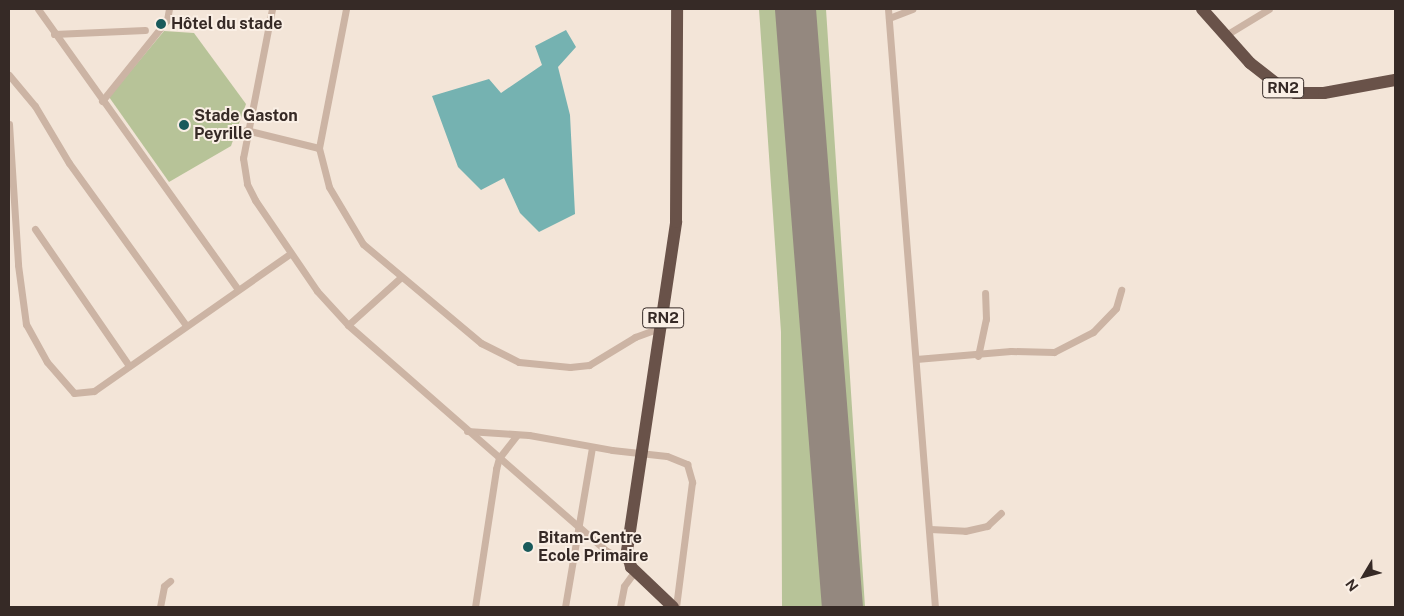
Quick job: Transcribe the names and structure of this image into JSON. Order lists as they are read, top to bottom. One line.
{"streets":{"highway":["RN2"]},"places":["Hôtel du stade","Stade Gaston Peyrille","Bitam-Centre Ecole Primaire"],"north":"bottom left"}
